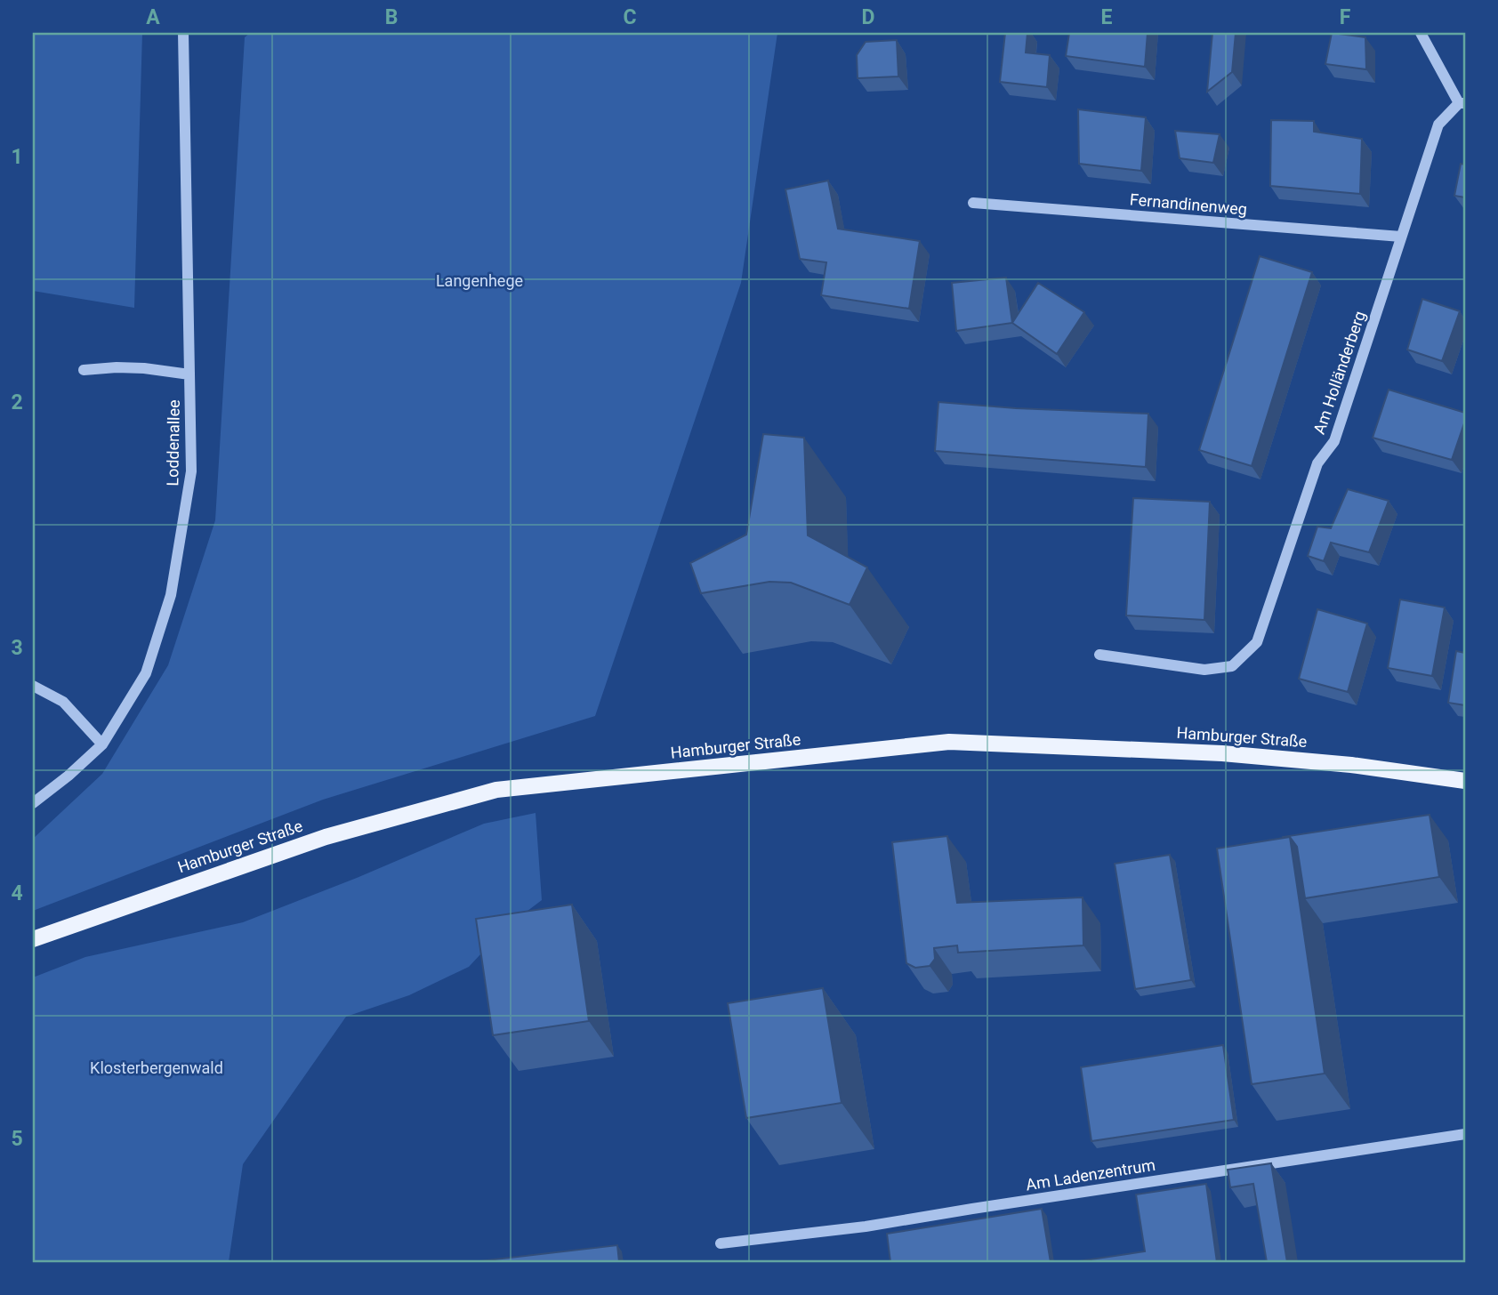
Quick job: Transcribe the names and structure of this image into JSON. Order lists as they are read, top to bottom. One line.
{"streets":{"main road":["Hamburger Straße"],"street":["Fernandinenweg","Am Holländerberg","Loddenallee","Am Ladenzentrum"]},"crossings":[["Fernandinenweg","Am Holländerberg"]],"parks":["Langenhege","Klosterbergenwald"],"grid":{"columns":["A","B","C","D","E","F"],"rows":["1","2","3","4","5"]}}
